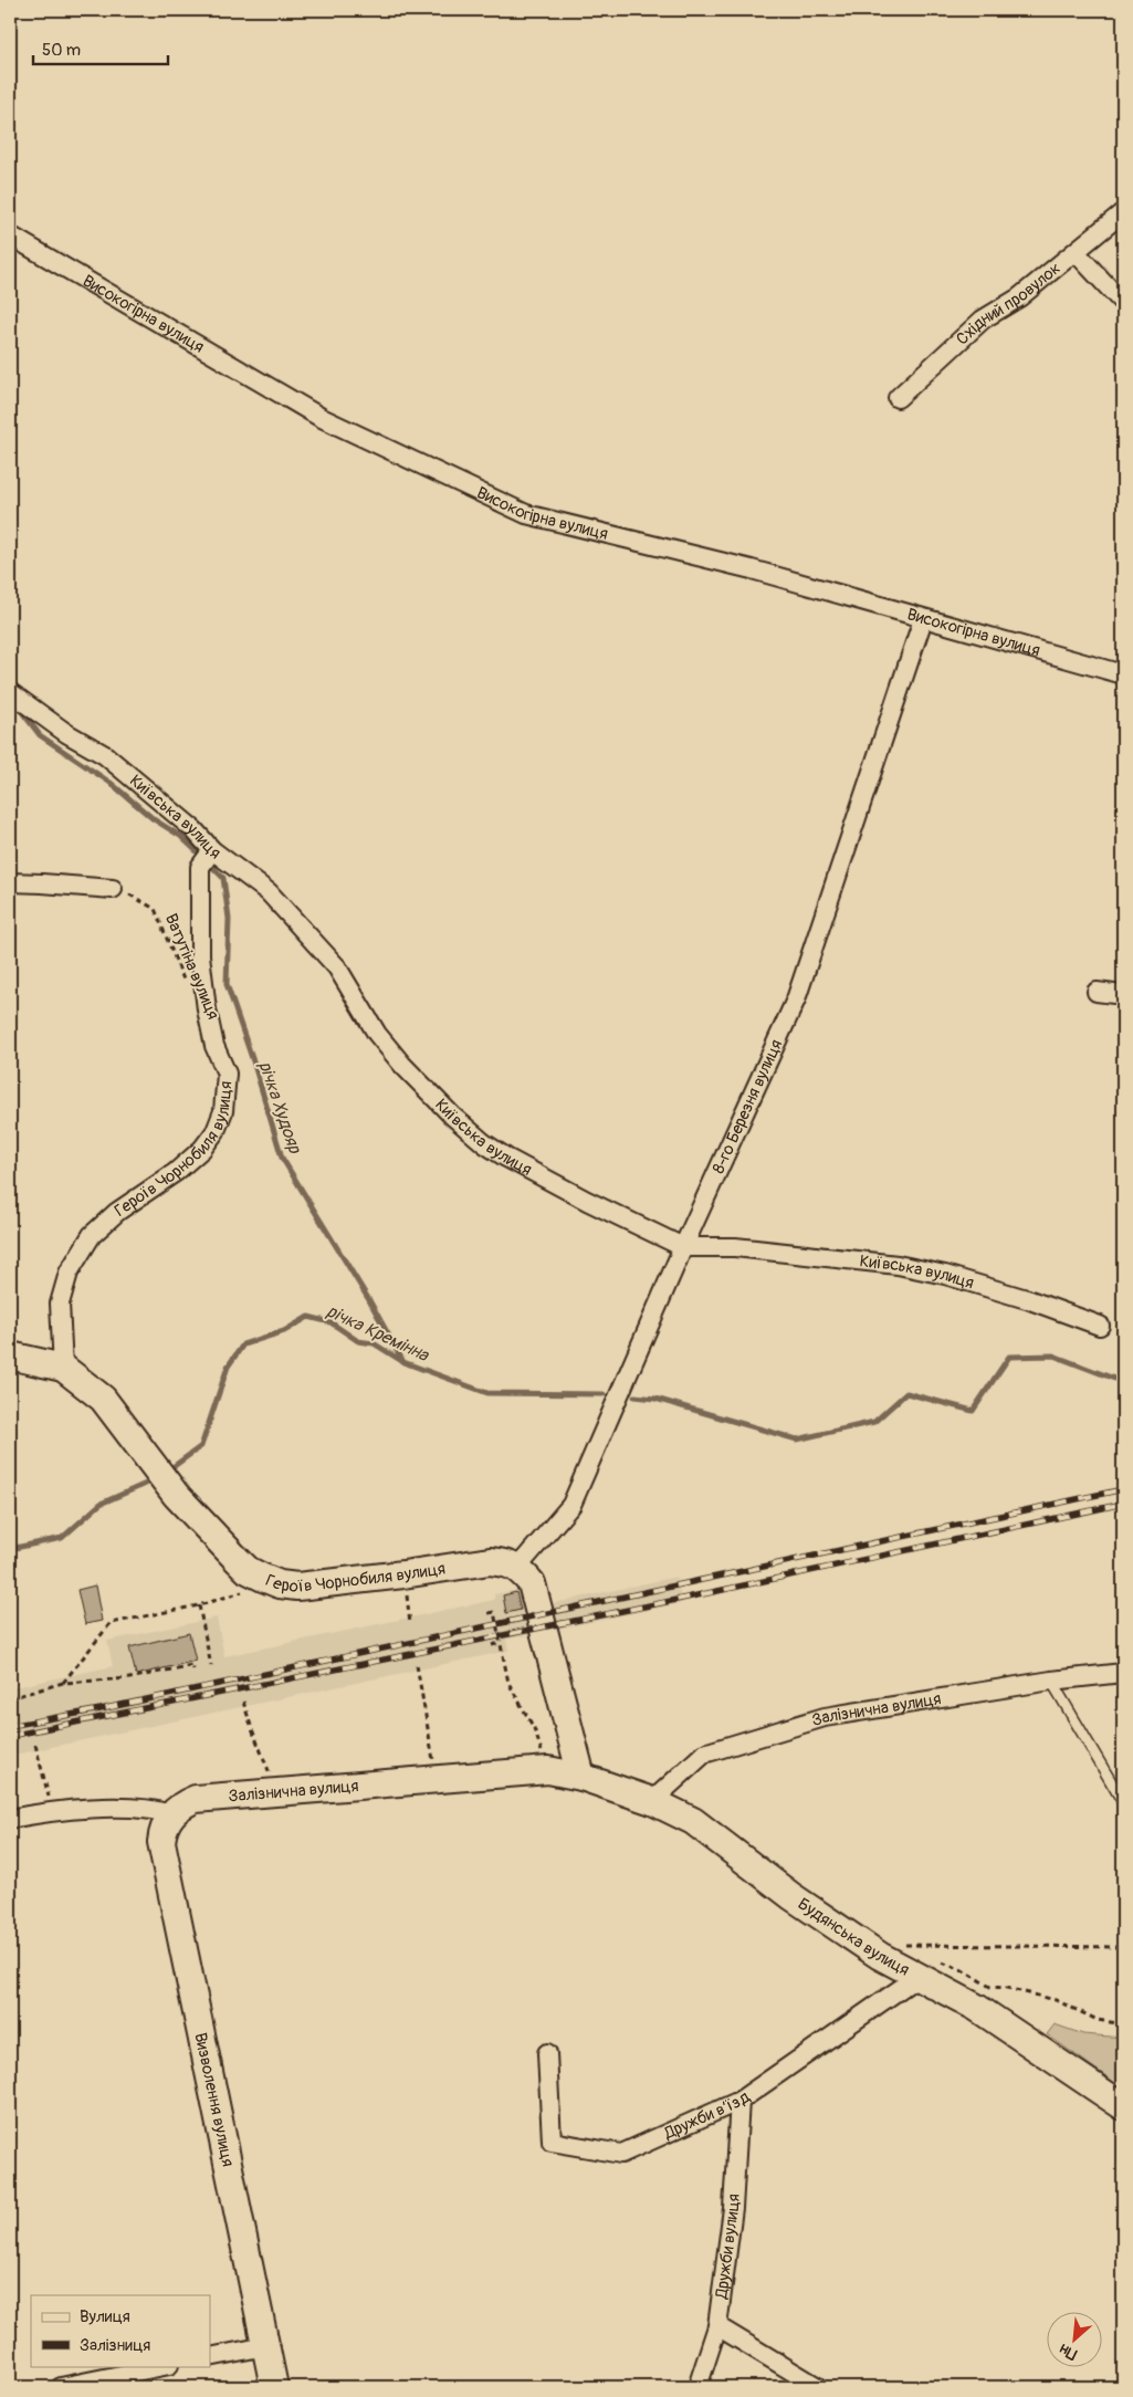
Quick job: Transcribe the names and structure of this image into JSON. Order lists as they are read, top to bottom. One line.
{"streets":{"street":["Східний провулок","Високогірна вулиця","Київська вулиця","8-го Березня вулиця","Героїв Чорнобиля вулиця","Залізнична вулиця","Будянська вулиця","Визволення вулиця","Дружби в’їзд","Дружби вулиця"],"path":["Ватутіна вулиця"]},"crossings":[["Високогірна вулиця","8-го Березня вулиця"],["Київська вулиця","8-го Березня вулиця"],["Київська вулиця","Героїв Чорнобиля вулиця"],["8-го Березня вулиця","Героїв Чорнобиля вулиця"],["Залізнична вулиця","Будянська вулиця"],["Залізнична вулиця","Визволення вулиця"],["Будянська вулиця","Дружби в’їзд"],["Дружби в’їзд","Дружби вулиця"]],"water":["річка Худояр","річка Кремінна"],"legend":["Вулиця","Залізниця"],"scale_bar":"50 m","north":"bottom left"}
